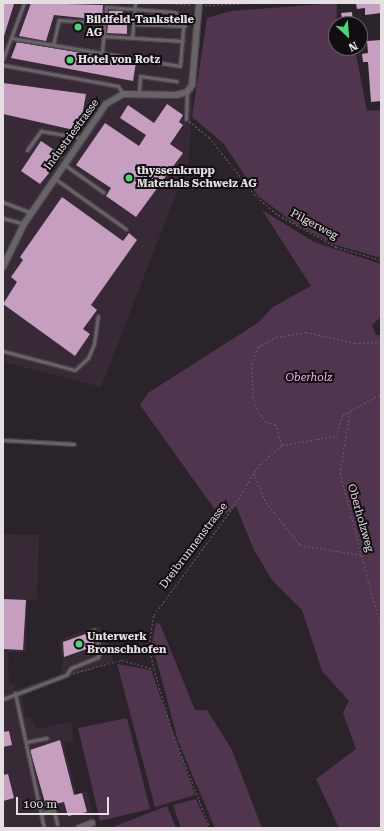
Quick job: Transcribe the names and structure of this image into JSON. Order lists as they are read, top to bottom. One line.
{"streets":{"street":["Industriestrasse"],"path":["Pilgerweg","Oberholzweg","Dreibrunnenstrasse"]},"parks":["Oberholz"],"places":["Bildfeld-Tankstelle AG","Hotel von Rotz","thyssenkrupp Materials Schweiz AG","Unterwerk Bronschhofen"],"scale_bar":"100 m","north":"bottom right"}
